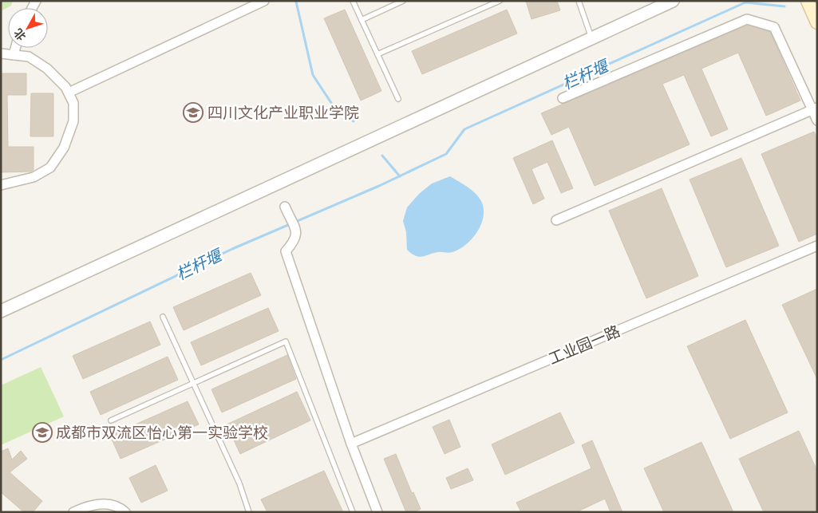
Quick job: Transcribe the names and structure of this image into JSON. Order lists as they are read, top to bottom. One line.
{"streets":{"street":["工业园一路"]},"water":["栏杆堰"],"places":{"school or university":["四川文化产业职业学院","成都市双流区怡心第一实验学校"]},"north":"bottom left"}
